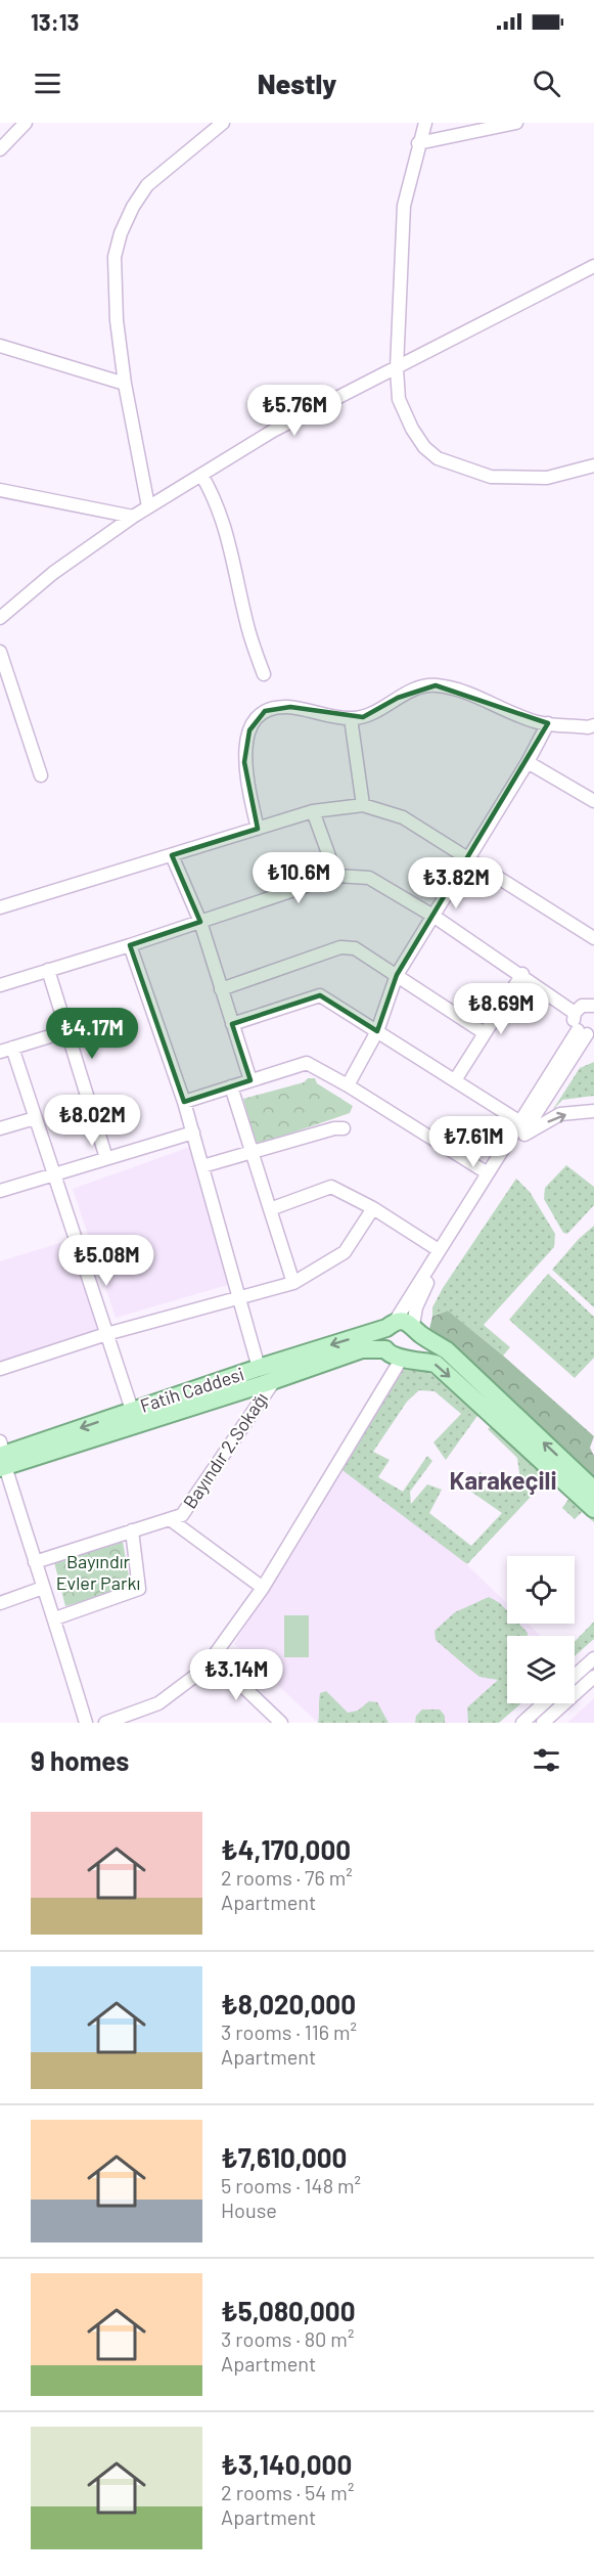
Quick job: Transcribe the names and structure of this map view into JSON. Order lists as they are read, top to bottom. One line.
{"streets":{"main road":["Fatih Caddesi"],"street":["Bayındır 2.Sokağı"]},"crossings":[["Fatih Caddesi","Bayındır 2.Sokağı"]],"districts":["Karakeçili"],"parks":["Bayındır Evler Parkı"],"page":{"status":"13:13","header":"Nestly","price":["₺5.76M","₺10.6M","₺3.82M","₺8.69M","₺4.17M","₺8.02M","₺7.61M","₺5.08M","₺3.14M"],"heading":"9 homes","list":[{"name":"₺4,170,000","note":"2 rooms · 76 m² · Apartment"},{"name":"₺8,020,000","note":"3 rooms · 116 m² · Apartment"},{"name":"₺7,610,000","note":"5 rooms · 148 m² · House"},{"name":"₺5,080,000","note":"3 rooms · 80 m² · Apartment"},{"name":"₺3,140,000","note":"2 rooms · 54 m² · Apartment"}]}}
